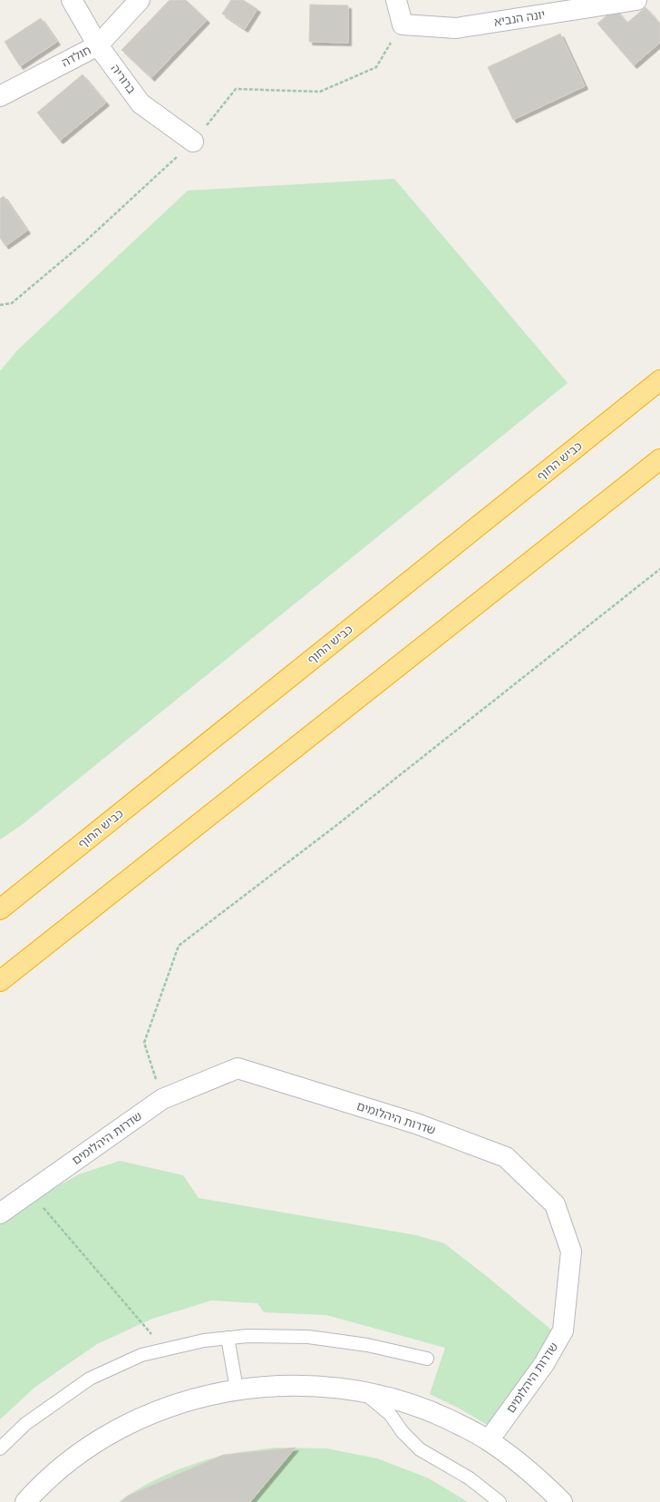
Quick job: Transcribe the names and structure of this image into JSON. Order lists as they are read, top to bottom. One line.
{"streets":{"highway":["כביש החוף"],"street":["יונה הנביא","חולדה","ברוריה","שדרות היהלומים"]},"crossings":[["חולדה","ברוריה"]]}
